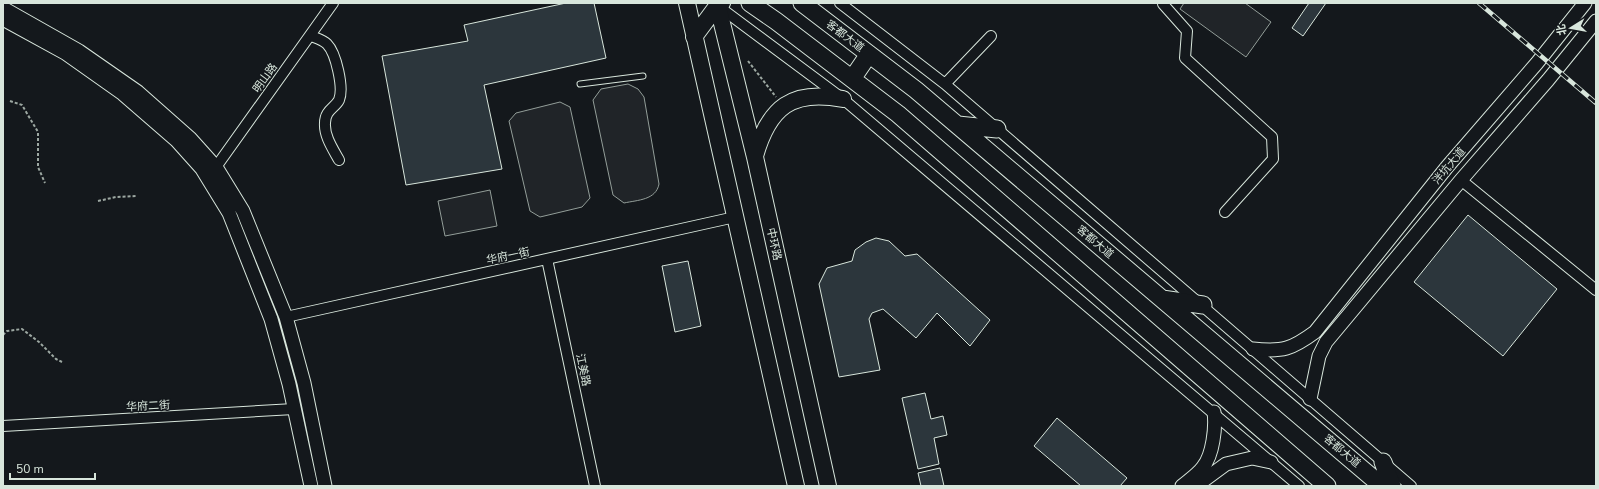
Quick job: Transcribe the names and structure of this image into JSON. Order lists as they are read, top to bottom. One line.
{"streets":{"highway":["客都大道"],"main road":["中环路"],"street":["明山路","泮坑大道","华府一街","江美路","华府二街"]},"crossings":[["华府一街","江美路"]],"scale_bar":"50 m","north":"left"}
